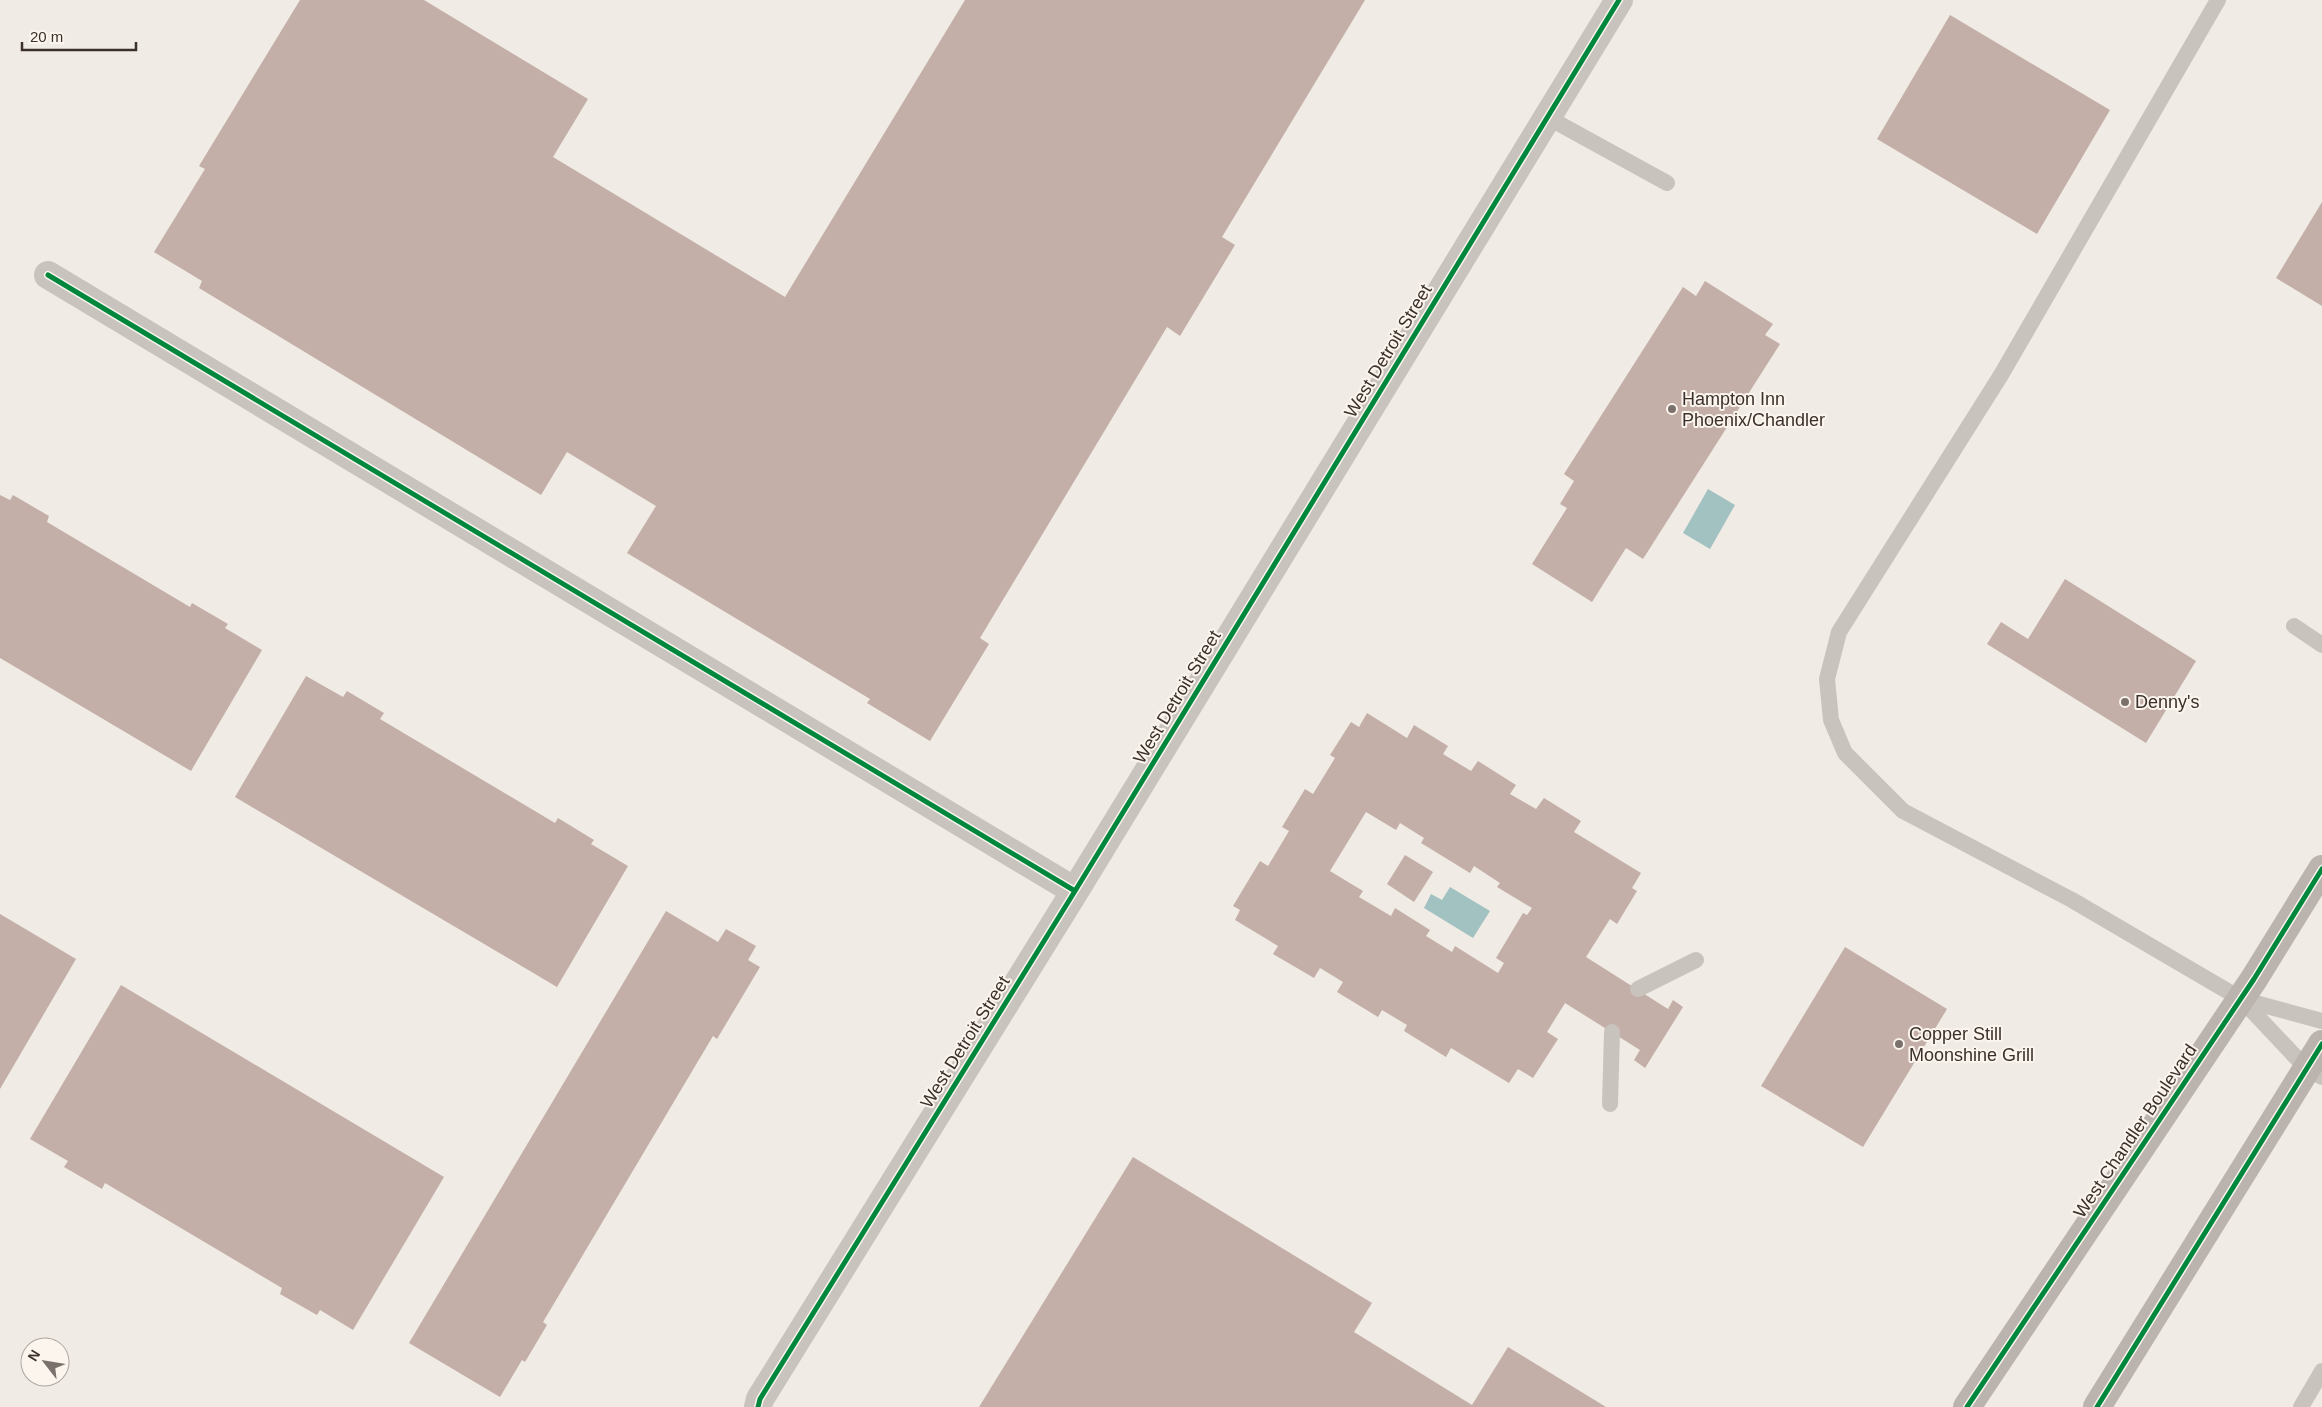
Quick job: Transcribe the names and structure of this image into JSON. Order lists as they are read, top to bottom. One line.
{"streets":{"main road":["West Chandler Boulevard"],"street":["West Detroit Street"]},"places":["Hampton Inn Phoenix/Chandler","Denny's","Copper Still Moonshine Grill"],"scale_bar":"20 m","north":"top left"}
